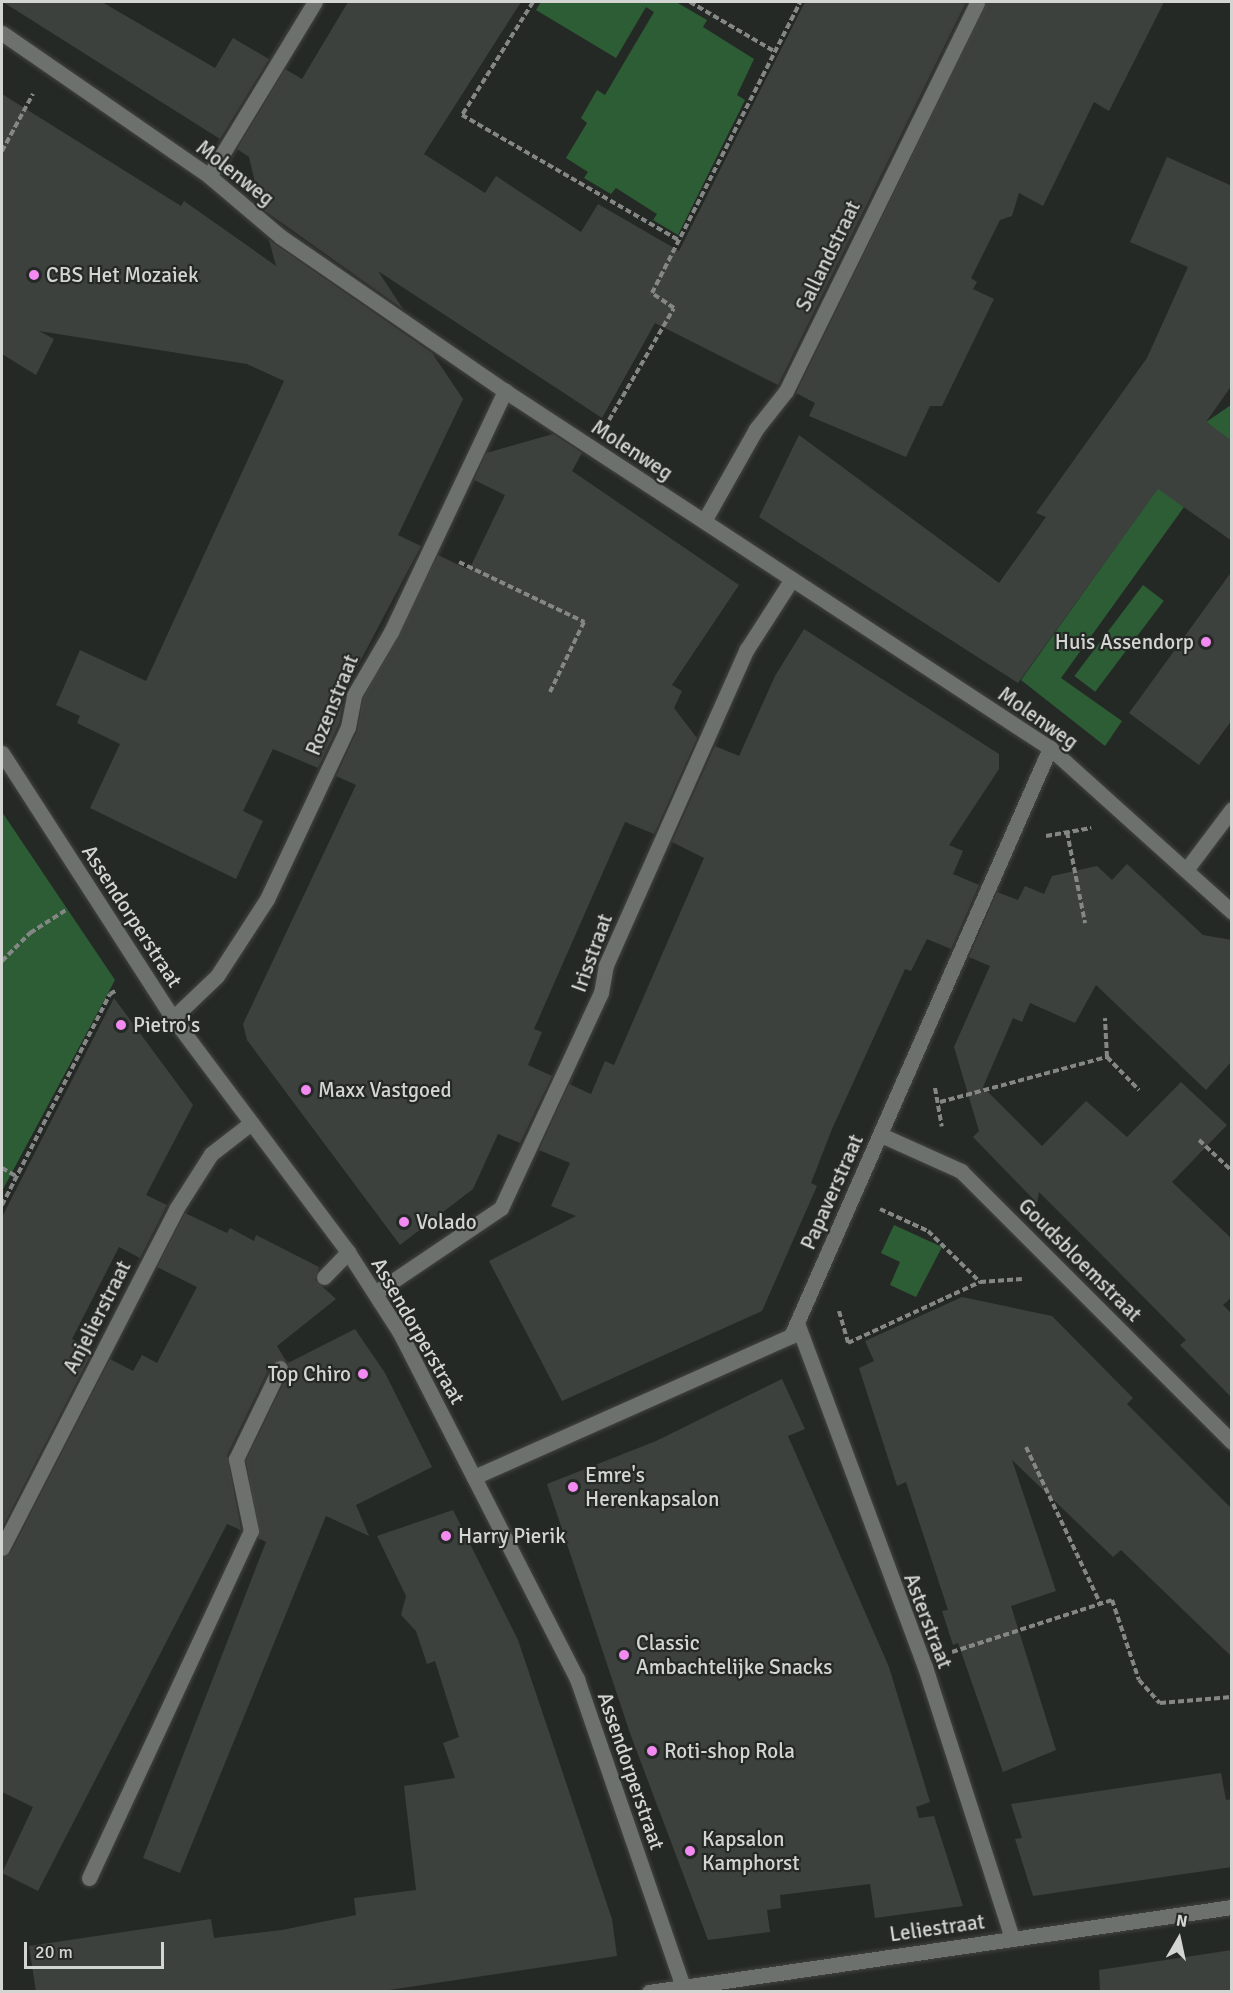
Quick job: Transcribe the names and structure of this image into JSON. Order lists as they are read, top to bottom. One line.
{"streets":{"street":["Molenweg","Sallandstraat","Rozenstraat","Assendorperstraat","Irisstraat","Papaverstraat","Goudsbloemstraat","Anjelierstraat","Asterstraat","Leliestraat"]},"crossings":[["Molenweg","Sallandstraat"],["Molenweg","Rozenstraat"],["Molenweg","Irisstraat"],["Molenweg","Papaverstraat"],["Rozenstraat","Assendorperstraat"],["Assendorperstraat","Irisstraat"],["Assendorperstraat","Papaverstraat"],["Assendorperstraat","Anjelierstraat"],["Assendorperstraat","Leliestraat"],["Papaverstraat","Goudsbloemstraat"],["Papaverstraat","Asterstraat"],["Asterstraat","Leliestraat"]],"places":["CBS Het Mozaiek","Huis Assendorp","Pietro's","Maxx Vastgoed","Volado","Top Chiro","Emre's Herenkapsalon","Harry Pierik","Classic Ambachtelijke Snacks","Roti-shop Rola","Kapsalon Kamphorst"],"scale_bar":"20 m","north":"top"}
